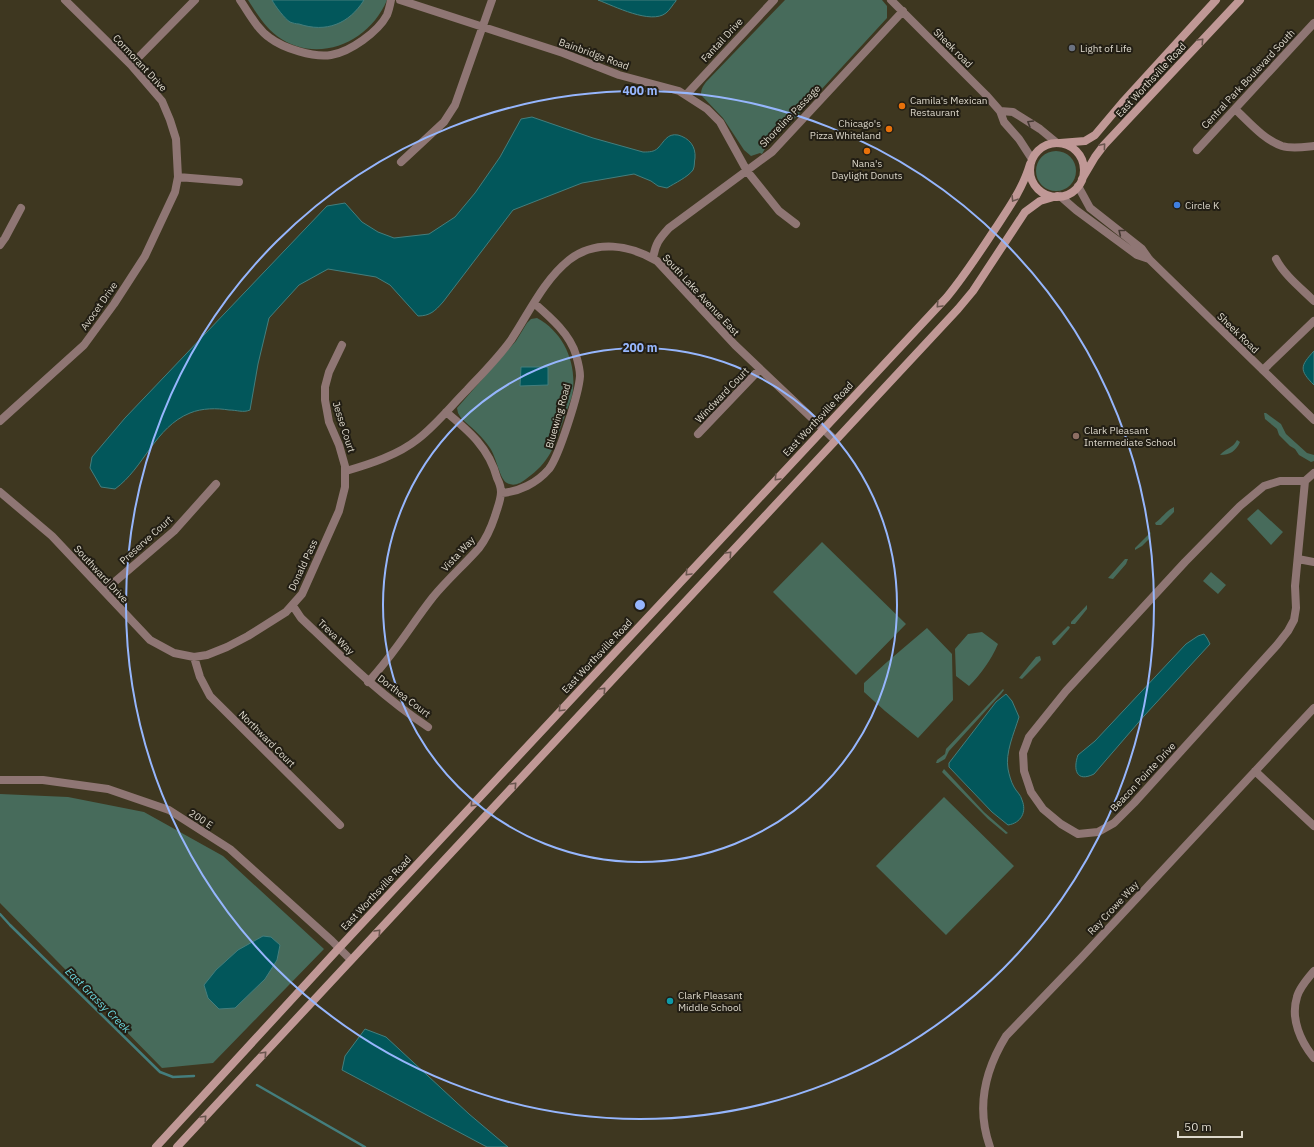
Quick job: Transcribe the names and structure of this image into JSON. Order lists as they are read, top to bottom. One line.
{"streets":{"main road":["East Worthsville Road"],"street":["Fantail Drive","Sheek road","Bainbridge Road","Cormorant Drive","Central Park Boulevard South","Shoreline Passage","South Lake Avenue East","Avocet Drive","Sheek Road","Windward Court","Bluewing Road","Jesse Court","Preserve Court","Vista Way","Donald Pass","Southward Drive","Treva Way","Dorthea Court","Northward Court","Beacon Pointe Drive","200 E","Ray Crowe Way"]},"crossings":[["Fantail Drive","Bainbridge Road"],["Sheek road","East Worthsville Road"],["Sheek road","Shoreline Passage"],["Sheek road","Sheek Road"],["Bainbridge Road","Shoreline Passage"],["Cormorant Drive","Avocet Drive"],["East Worthsville Road","South Lake Avenue East"],["East Worthsville Road","Sheek Road"],["East Worthsville Road","200 E"],["Shoreline Passage","South Lake Avenue East"],["South Lake Avenue East","Windward Court"],["South Lake Avenue East","Bluewing Road"],["South Lake Avenue East","Jesse Court"],["South Lake Avenue East","Vista Way"],["South Lake Avenue East","Donald Pass"],["Bluewing Road","Vista Way"],["Jesse Court","Donald Pass"],["Preserve Court","Southward Drive"],["Vista Way","Treva Way"],["Vista Way","Dorthea Court"],["Donald Pass","Southward Drive"],["Donald Pass","Treva Way"],["Donald Pass","Northward Court"],["Southward Drive","Northward Court"],["Treva Way","Dorthea Court"]],"water":["East Grassy Creek"],"places":["Light of Life","Camila's Mexican Restaurant","Chicago's Pizza Whiteland","Nana's Daylight Donuts","Circle K","Clark Pleasant Intermediate School","Clark Pleasant Middle School"],"scale_bar":"50 m","rings":["400 m","200 m"]}
